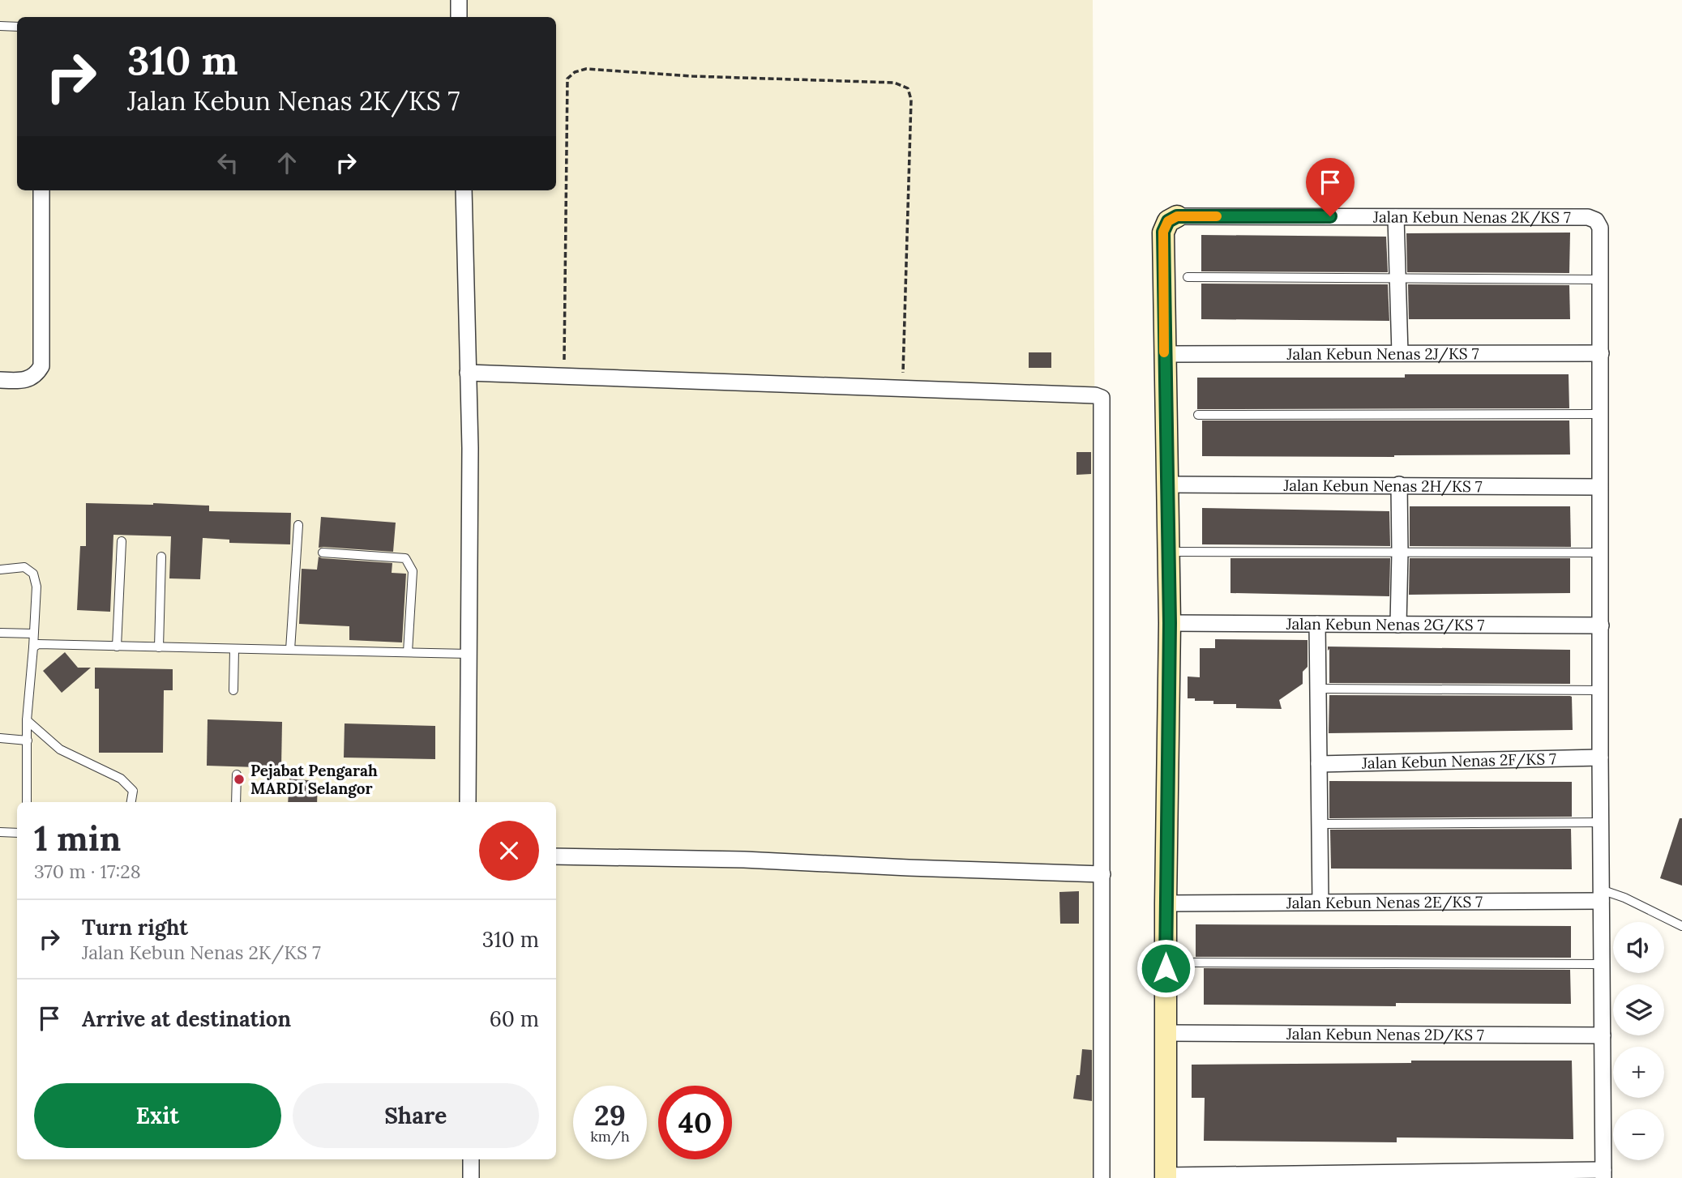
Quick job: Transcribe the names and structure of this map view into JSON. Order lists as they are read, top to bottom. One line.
{"streets":{"street":["Jalan Kebun Nenas 2K/KS 7","Jalan Kebun Nenas 2J/KS 7","Jalan Kebun Nenas 2H/KS 7","Jalan Kebun Nenas 2G/KS 7","Jalan Kebun Nenas 2F/KS 7","Jalan Kebun Nenas 2E/KS 7","Jalan Kebun Nenas 2D/KS 7"]},"places":["Pejabat Pengarah MARDI Selangor"],"page":{"turn":["310 m","Jalan Kebun Nenas 2K/KS 7"],"heading":["1 min","370 m · 17:28"],"list":[{"name":"Turn right","note":"Jalan Kebun Nenas 2K/KS 7","value":"310 m"},{"name":"Arrive at destination","value":"60 m"}],"map_buttons":["+","−"],"buttons":["Exit","Share"],"speed":"29 km/h","limit":"40"}}
